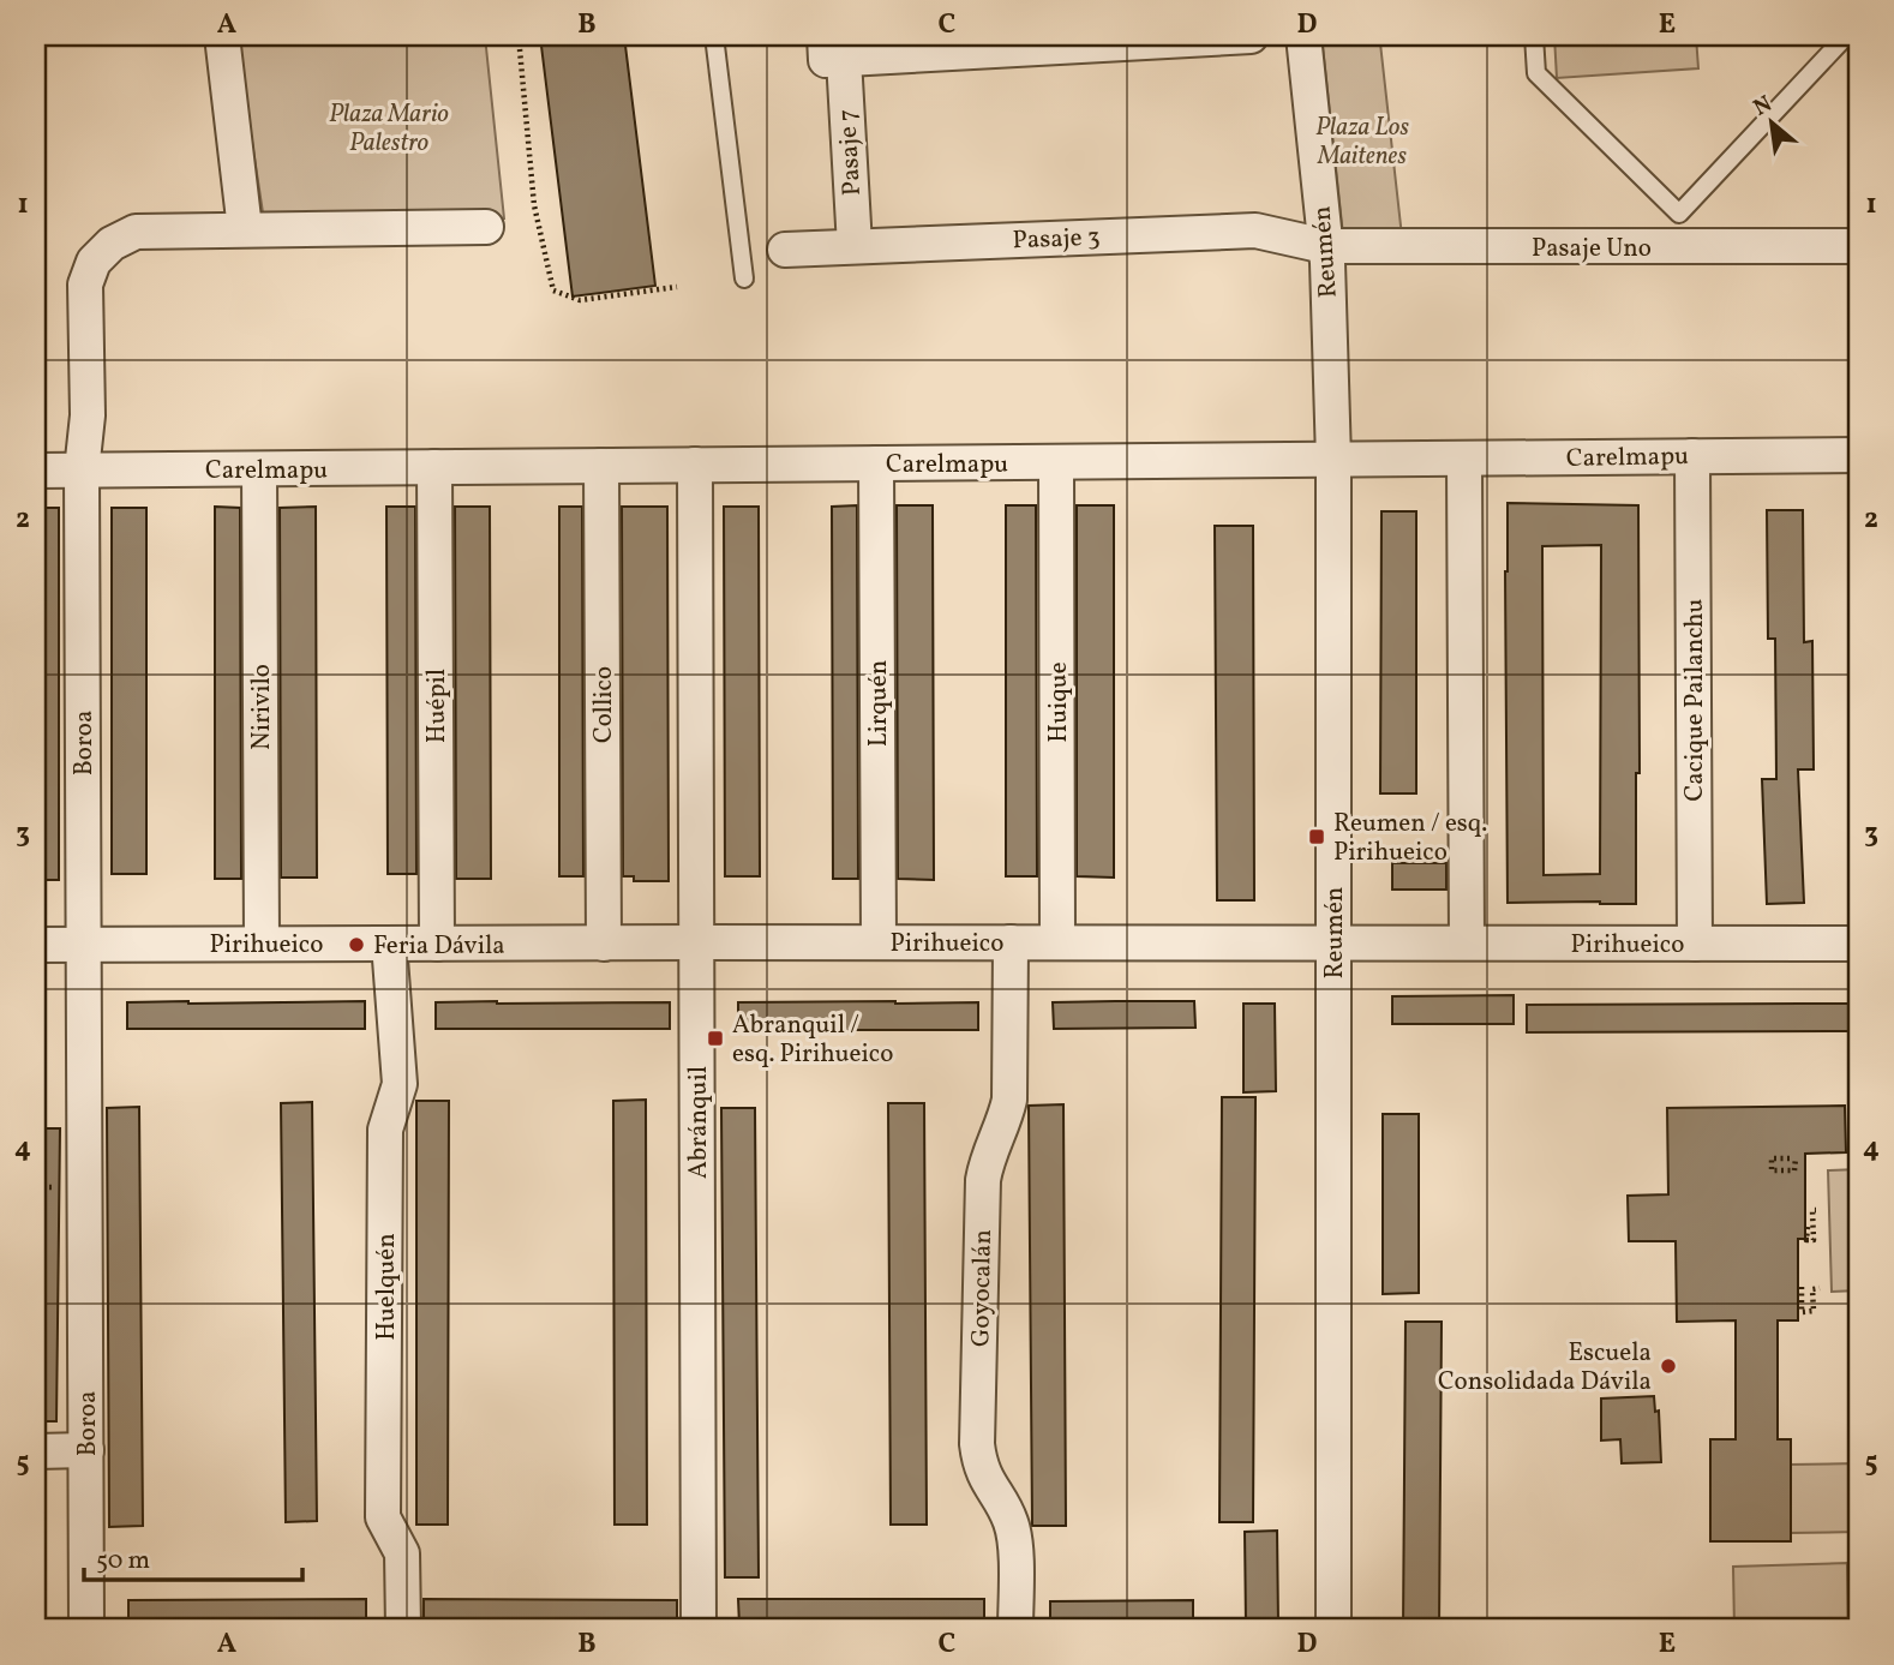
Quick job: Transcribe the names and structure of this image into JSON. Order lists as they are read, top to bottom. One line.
{"streets":{"street":["Pasaje 7","Pasaje 3","Pasaje Uno","Reumén","Carelmapu","Cacique Pailanchu","Huique","Lirquén","Collico","Huépil","Nirivilo","Boroa","Pirihueico","Abránquil","Huelquén","Goyocalán"]},"crossings":[["Pasaje 7","Pasaje 3"],["Pasaje 3","Pasaje Uno"],["Pasaje 3","Reumén"],["Pasaje Uno","Reumén"],["Reumén","Carelmapu"],["Reumén","Pirihueico"],["Carelmapu","Cacique Pailanchu"],["Carelmapu","Huique"],["Carelmapu","Lirquén"],["Carelmapu","Collico"],["Carelmapu","Huépil"],["Carelmapu","Nirivilo"],["Carelmapu","Boroa"],["Carelmapu","Abránquil"],["Cacique Pailanchu","Pirihueico"],["Huique","Pirihueico"],["Lirquén","Pirihueico"],["Collico","Pirihueico"],["Huépil","Pirihueico"],["Nirivilo","Pirihueico"],["Boroa","Pirihueico"],["Pirihueico","Abránquil"],["Pirihueico","Huelquén"],["Pirihueico","Goyocalán"]],"parks":["Plaza Mario Palestro","Plaza Los Maitenes"],"places":{"transit":["Reumen / esq. Pirihueico","Abranquil / esq. Pirihueico"],"other":["Feria Dávila","Escuela Consolidada Dávila"]},"scale_bar":"50 m","north":"top left","grid":{"columns":["A","B","C","D","E"],"rows":["1","2","3","4","5"]}}
